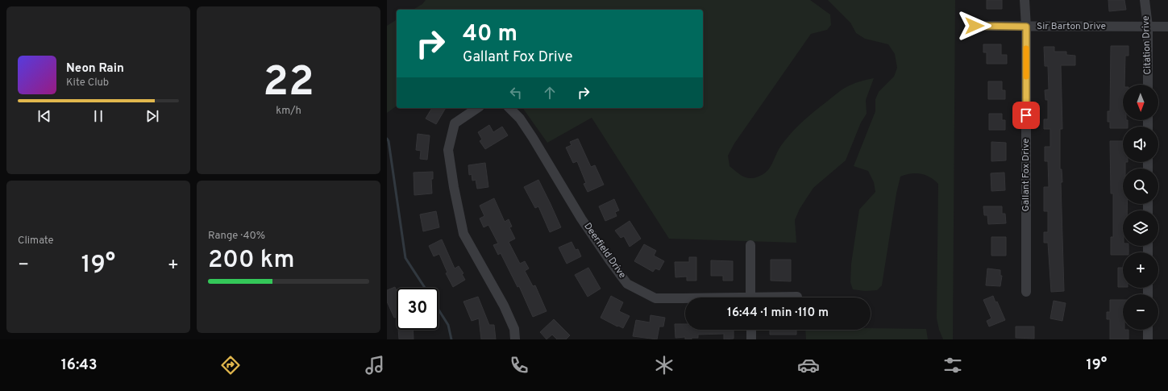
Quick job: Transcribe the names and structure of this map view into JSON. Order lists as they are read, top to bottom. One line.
{"streets":{"street":["Sir Barton Drive","Citation Drive","Gallant Fox Drive","Deerfield Drive"]},"crossings":[["Sir Barton Drive","Citation Drive"],["Sir Barton Drive","Gallant Fox Drive"]],"north":"bottom","page":{"tile":[["22","km/h"],"Climate",["Range · 40%","200 km"]],"turn":["40 m","Gallant Fox Drive"],"song":["Neon Rain","Kite Club"],"map_buttons":["+","−"],"heat":["−","19°","+"],"limit":"30","trip":"16:44 · 1 min · 110 m","tabs":["16:43","19°"]}}
